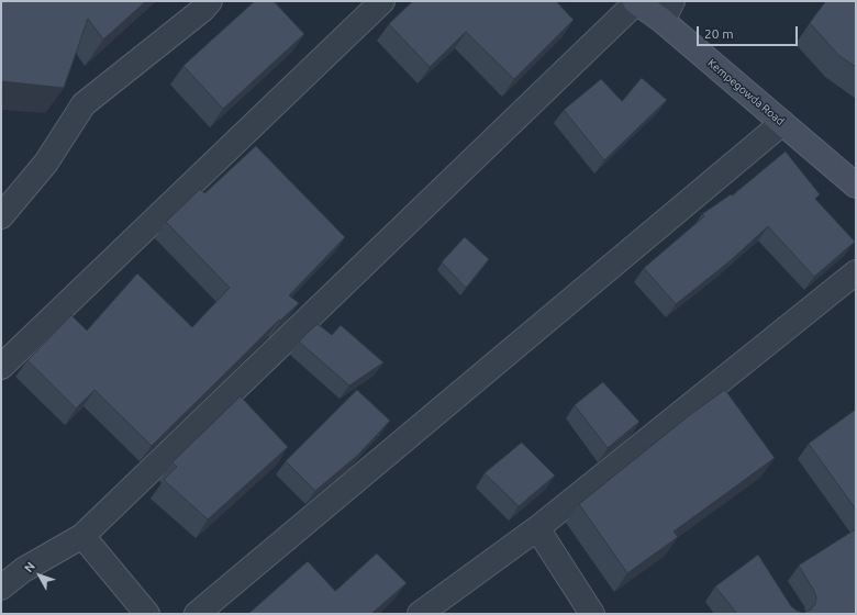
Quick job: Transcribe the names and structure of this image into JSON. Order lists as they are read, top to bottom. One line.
{"streets":{"street":["Kempegowda Road"]},"scale_bar":"20 m","north":"top left"}
